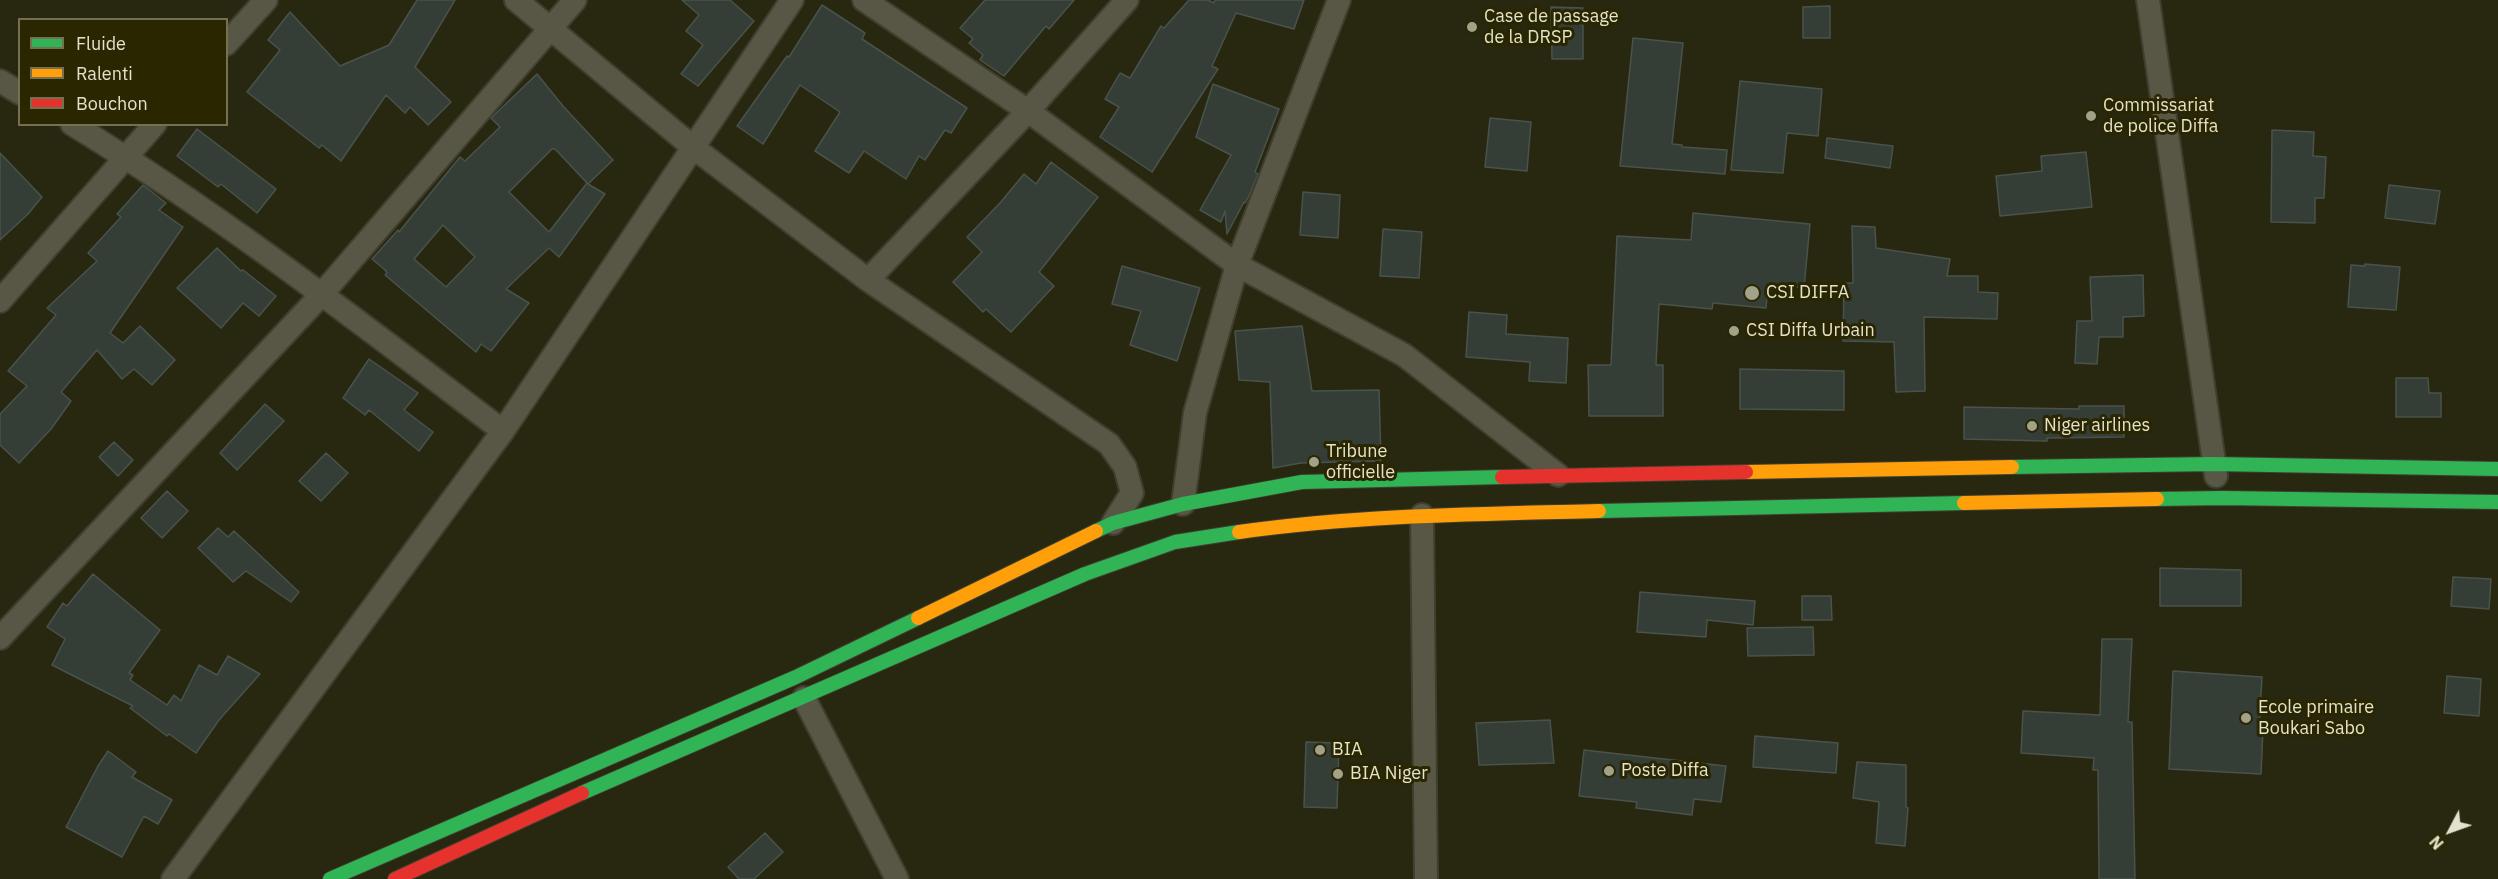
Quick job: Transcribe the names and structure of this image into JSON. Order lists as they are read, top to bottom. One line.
{"places":["Case de passage de la DRSP","Commissariat de police Diffa","CSI DIFFA","CSI Diffa Urbain","Niger airlines","Tribune officielle","Ecole primaire Boukari Sabo","BIA","Poste Diffa","BIA Niger"],"legend":["Fluide","Ralenti","Bouchon"],"north":"bottom left"}
